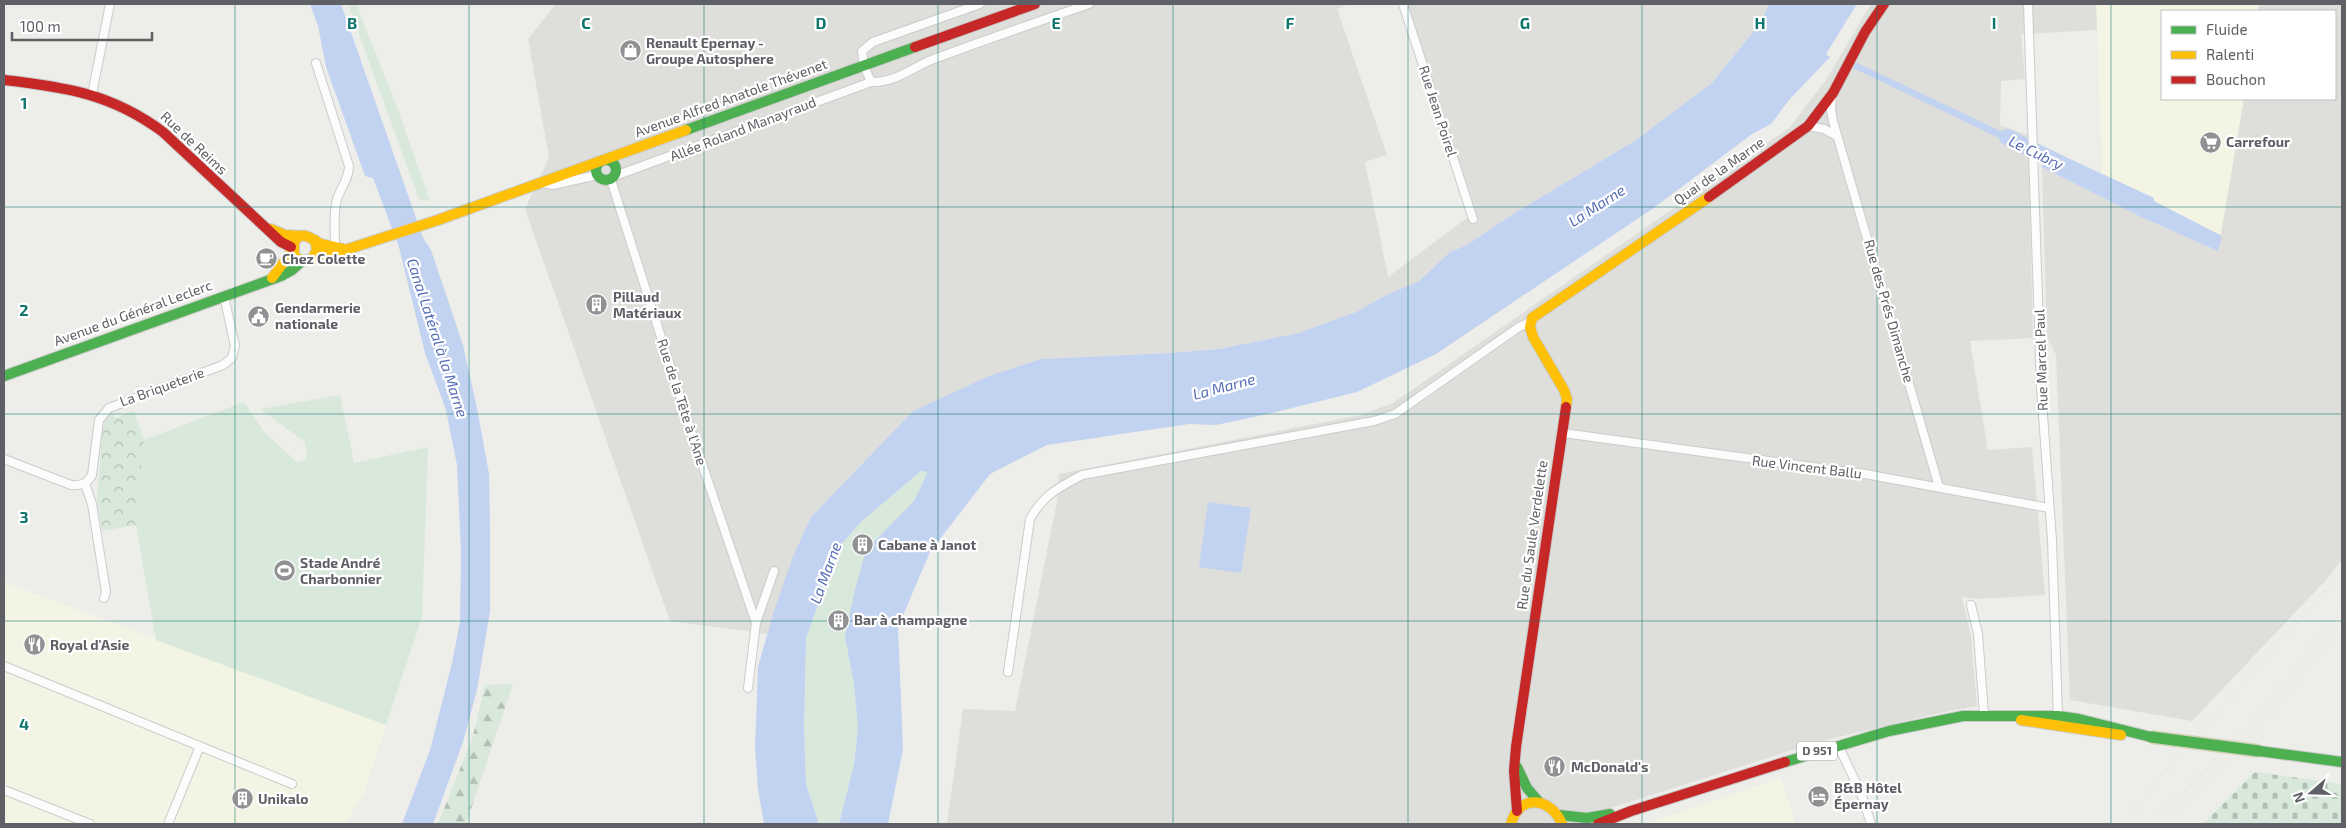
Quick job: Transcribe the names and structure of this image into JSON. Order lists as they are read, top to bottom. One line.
{"streets":{"main road":["Avenue Alfred Anatole Thévenet","Rue de Reims","Quai de la Marne","Avenue du Général Leclerc","Rue du Saule Verdelette","D 951"],"street":["Rue Jean Poirel","Allée Roland Manayraud","Rue des Prés Dimanche","Rue Marcel Paul","La Briqueterie","Rue de la Tête à l'Ane","Rue Vincent Ballu"]},"crossings":[["Avenue Alfred Anatole Thévenet","Allée Roland Manayraud"],["Avenue Alfred Anatole Thévenet","Rue de la Tête à l'Ane"],["Allée Roland Manayraud","Rue de la Tête à l'Ane"],["Rue de Reims","Avenue du Général Leclerc"],["Quai de la Marne","Rue des Prés Dimanche"],["Quai de la Marne","Rue du Saule Verdelette"],["Rue des Prés Dimanche","Rue Vincent Ballu"],["Avenue du Général Leclerc","La Briqueterie"],["Rue Marcel Paul","Rue Vincent Ballu"],["Rue Marcel Paul","D 951"],["Rue Vincent Ballu","Rue du Saule Verdelette"]],"water":["Le Cubry","La Marne","Canal Latéral à la Marne"],"places":{"shop":["Renault Epernay - Groupe Autosphere"],"supermarket":["Carrefour"],"cafe":["Chez Colette"],"building":["Pillaud Matériaux","Cabane à Janot","Bar à champagne","Unikalo"],"public building":["Gendarmerie nationale"],"sports":["Stade André Charbonnier"],"restaurant":["Royal d'Asie","McDonald's"],"hotel":["B&B Hôtel Épernay"]},"legend":["Fluide","Ralenti","Bouchon"],"scale_bar":"100 m","north":"left","grid":{"columns":["B","C","D","E","F","G","H","I"],"rows":["1","2","3","4"]}}
